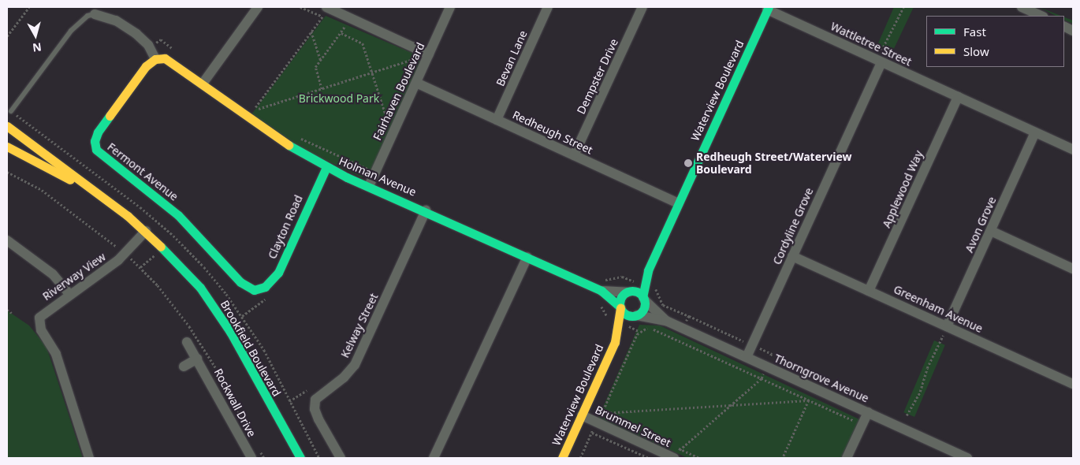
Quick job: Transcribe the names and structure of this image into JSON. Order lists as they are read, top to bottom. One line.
{"streets":{"street":["Wattletree Street","Bevan Lane","Dempster Drive","Waterview Boulevard","Fairhaven Boulevard","Redheugh Street","Fermont Avenue","Holman Avenue","Applewood Way","Avon Grove","Cordyline Grove","Clayton Road","Riverway View","Greenham Avenue","Kelway Street","Brookfield Boulevard","Thorngrove Avenue","Rockwall Drive","Brummel Street"]},"crossings":[["Wattletree Street","Waterview Boulevard"],["Wattletree Street","Applewood Way"],["Wattletree Street","Avon Grove"],["Wattletree Street","Cordyline Grove"],["Bevan Lane","Redheugh Street"],["Dempster Drive","Redheugh Street"],["Waterview Boulevard","Redheugh Street"],["Waterview Boulevard","Holman Avenue"],["Waterview Boulevard","Thorngrove Avenue"],["Waterview Boulevard","Brummel Street"],["Fairhaven Boulevard","Redheugh Street"],["Fairhaven Boulevard","Holman Avenue"],["Fermont Avenue","Holman Avenue"],["Fermont Avenue","Clayton Road"],["Holman Avenue","Clayton Road"],["Holman Avenue","Kelway Street"],["Holman Avenue","Thorngrove Avenue"],["Applewood Way","Greenham Avenue"],["Avon Grove","Greenham Avenue"],["Cordyline Grove","Greenham Avenue"],["Cordyline Grove","Thorngrove Avenue"],["Riverway View","Brookfield Boulevard"]],"parks":["Brickwood Park"],"places":["Redheugh Street/Waterview Boulevard"],"legend":["Fast","Slow"],"north":"bottom"}
